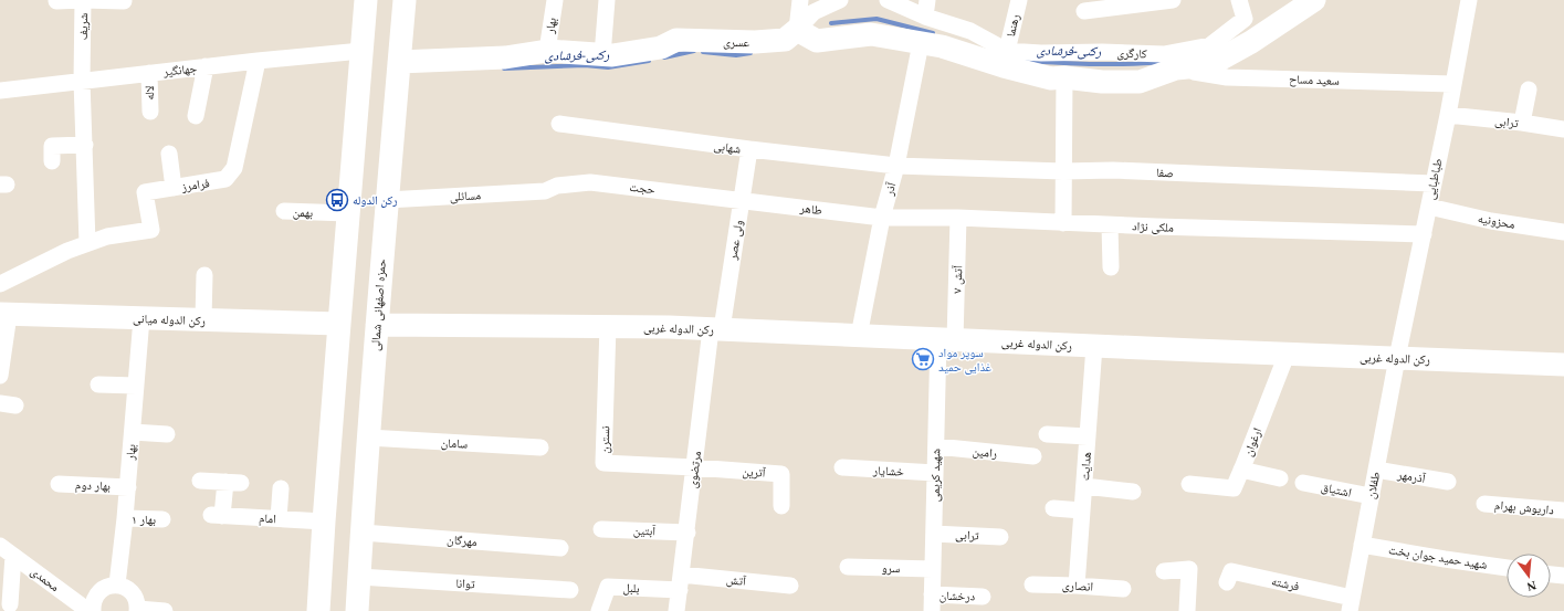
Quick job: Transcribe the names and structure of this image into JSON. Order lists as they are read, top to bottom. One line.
{"streets":{"main road":["عسری","کارگری","حمزه اصفهانی شمالی","رکن الدوله میانی","رکن الدوله غربی"],"street":["بهار","رهنما","شریف","جهانگیر","سعید مساح","لاله","ترابی","شهابی","صفا","طباطبایی","فرامرز","حجت","آذر","مسائلی","طاهر","بهمن","محزونیه","ملکی نژاد","ولی عصر","آتش ۷","نسترن","ارغوان","سامان","رامین","هدایت","مرتضوی","خشایار","آترین","شهید کریمی","آذرمهر","بهار دوم","طفلان","اشتیاق","داریوش بهرام","امام","بهار ۱","آبتین","مهرگان","شهید حمید جوان بخت","سرو","محمدی","آتش","توانا","فرشته","انصاری","بلبل","درخشان"]},"crossings":[["بهار","عسری"],["بهار","رکن الدوله میانی"],["بهار","بهار دوم"],["بهار","بهار ۱"],["رهنما","کارگری"],["شریف","جهانگیر"],["عسری","حمزه اصفهانی شمالی"],["کارگری","سعید مساح"],["جهانگیر","لاله"],["جهانگیر","فرامرز"],["سعید مساح","طباطبایی"],["ترابی","طباطبایی"],["ترابی","شهید کریمی"],["شهابی","صفا"],["شهابی","آذر"],["شهابی","ولی عصر"],["صفا","طباطبایی"],["صفا","آذر"],["طباطبایی","محزونیه"],["طباطبایی","ملکی نژاد"],["طباطبایی","رکن الدوله غربی"],["طباطبایی","طفلان"],["حجت","مسائلی"],["حجت","طاهر"],["حجت","ولی عصر"],["آذر","طاهر"],["آذر","ملکی نژاد"],["آذر","رکن الدوله غربی"],["مسائلی","حمزه اصفهانی شمالی"],["طاهر","ملکی نژاد"],["طاهر","ولی عصر"],["ملکی نژاد","آتش ۷"],["ولی عصر","رکن الدوله غربی"],["ولی عصر","مرتضوی"],["آتش ۷","رکن الدوله غربی"],["آتش ۷","شهید کریمی"],["حمزه اصفهانی شمالی","رکن الدوله غربی"],["حمزه اصفهانی شمالی","سامان"],["حمزه اصفهانی شمالی","مهرگان"],["حمزه اصفهانی شمالی","توانا"],["رکن الدوله غربی","نسترن"],["رکن الدوله غربی","ارغوان"],["رکن الدوله غربی","هدایت"],["رکن الدوله غربی","مرتضوی"],["رکن الدوله غربی","شهید کریمی"],["رکن الدوله غربی","طفلان"],["نسترن","مرتضوی"],["نسترن","آترین"],["رامین","شهید کریمی"],["هدایت","انصاری"],["مرتضوی","آترین"],["مرتضوی","آبتین"],["مرتضوی","آتش"],["مرتضوی","بلبل"],["خشایار","شهید کریمی"],["شهید کریمی","سرو"],["شهید کریمی","درخشان"],["آذرمهر","طفلان"],["طفلان","اشتیاق"],["طفلان","شهید حمید جوان بخت"],["طفلان","فرشته"],["آتش","بلبل"]],"water":["رکنی-فرشادی"],"places":{"bus stop":["رکن الدوله"],"supermarket":["سوپر مواد غذایی حمید"]},"north":"bottom"}
